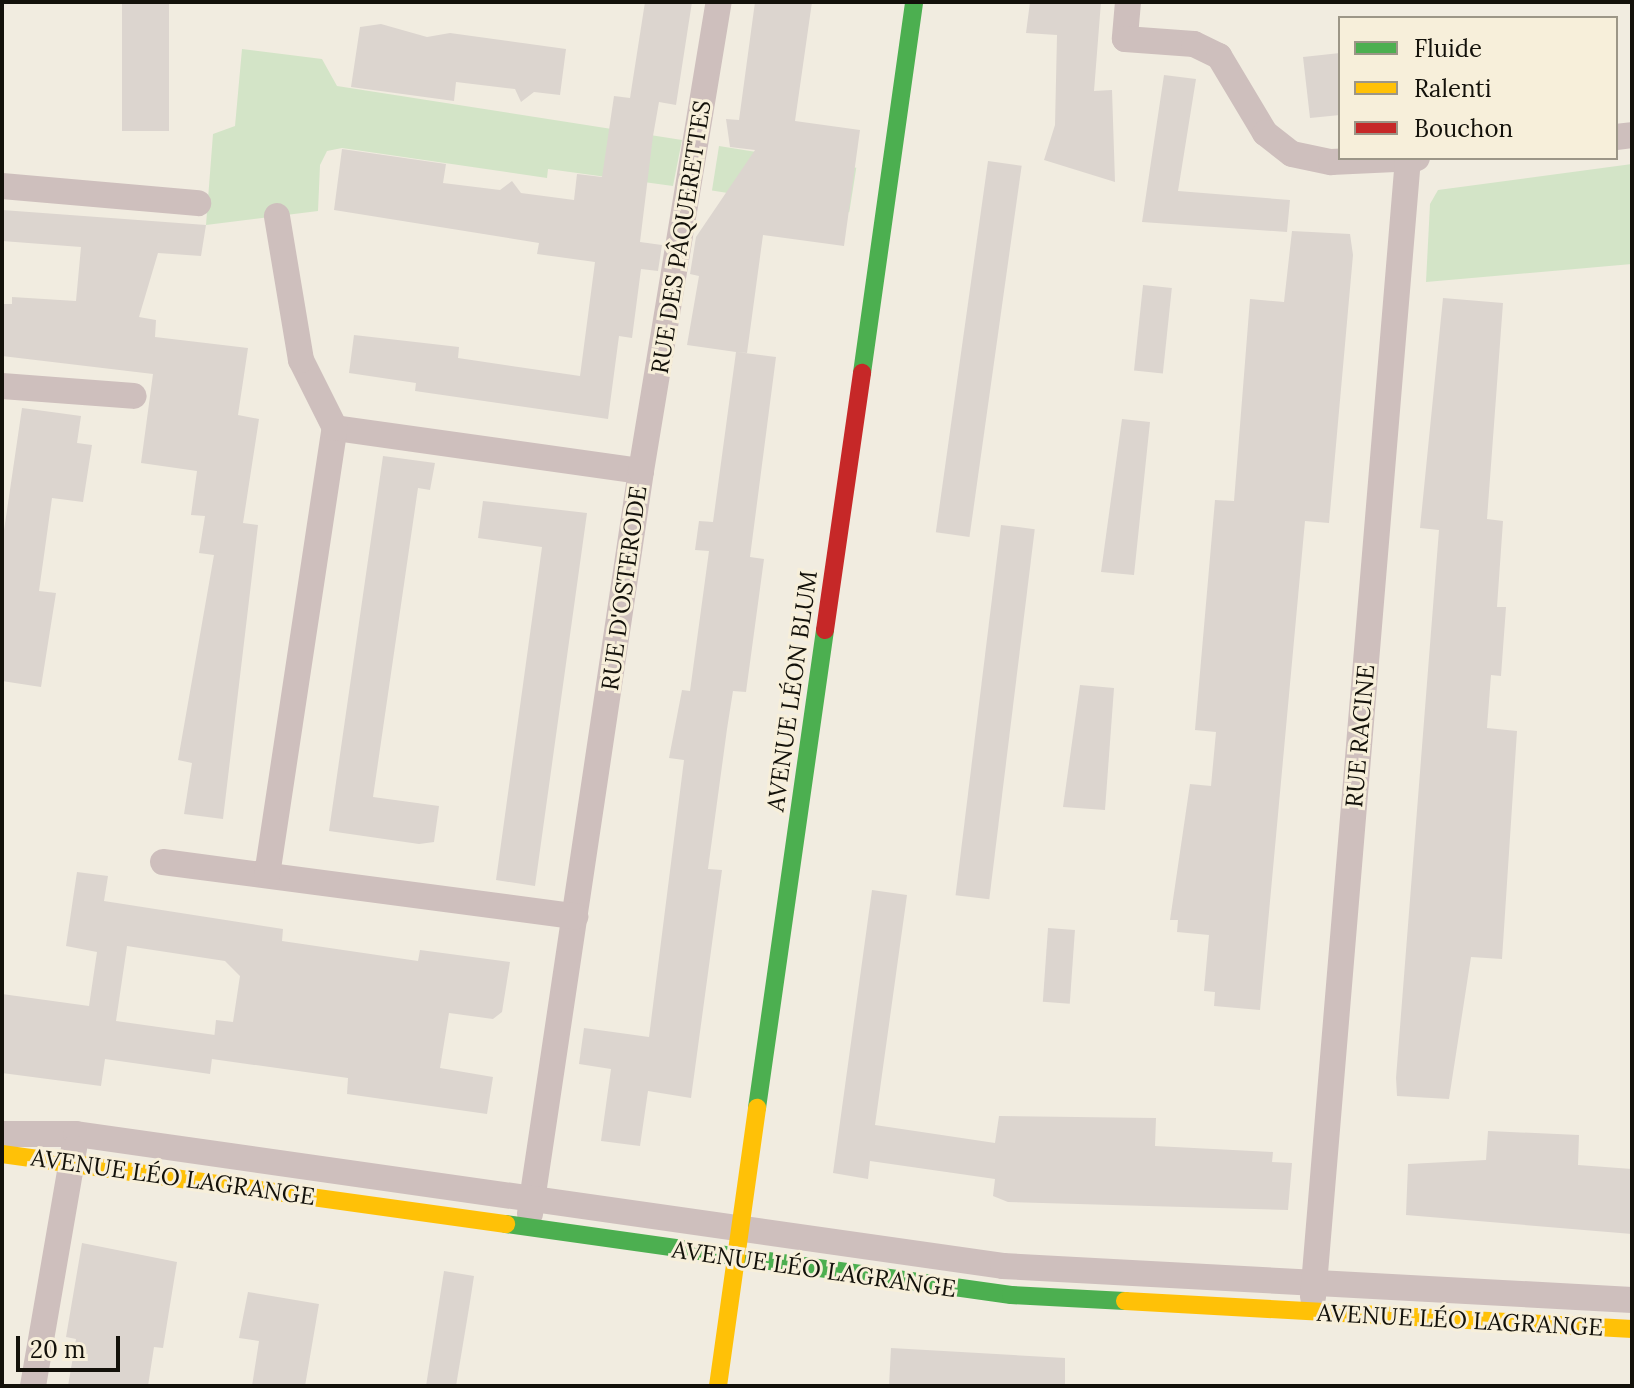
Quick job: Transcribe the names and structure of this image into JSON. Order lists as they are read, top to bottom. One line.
{"streets":{"street":["RUE DES PÂQUERETTES","RUE D'OSTERODE","AVENUE LÉON BLUM","RUE RACINE","AVENUE LÉO LAGRANGE"]},"crossings":[["RUE DES PÂQUERETTES","RUE D'OSTERODE"],["RUE D'OSTERODE","AVENUE LÉO LAGRANGE"],["AVENUE LÉON BLUM","AVENUE LÉO LAGRANGE"],["RUE RACINE","AVENUE LÉO LAGRANGE"]],"legend":["Fluide","Ralenti","Bouchon"],"scale_bar":"20 m"}
